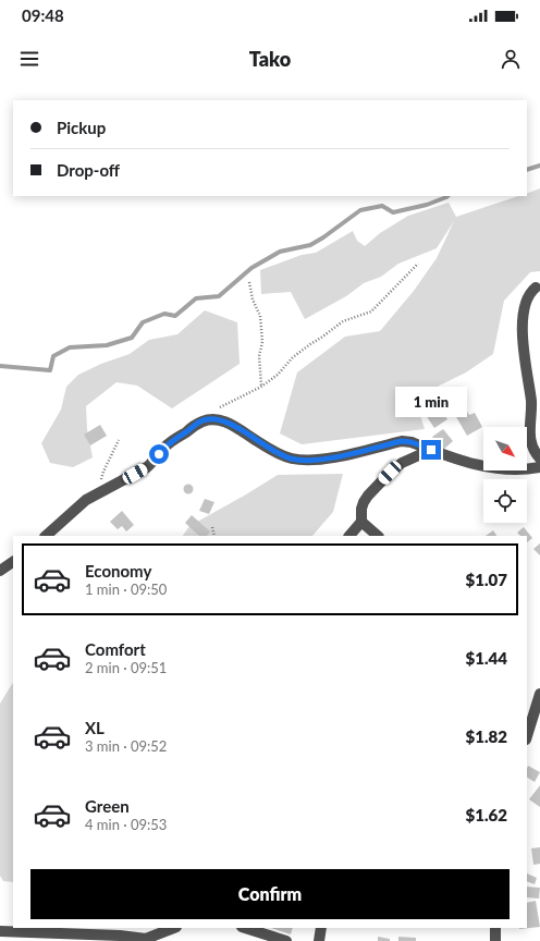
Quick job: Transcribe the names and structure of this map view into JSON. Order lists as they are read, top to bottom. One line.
{"north":"bottom right","page":{"status":"09:48","header":"Tako","banner":["Pickup","Drop-off"],"bubble":"1 min","list":[{"name":"Economy","note":"1 min · 09:50","value":"$1.07"},{"name":"Comfort","note":"2 min · 09:51","value":"$1.44"},{"name":"XL","note":"3 min · 09:52","value":"$1.82"},{"name":"Green","note":"4 min · 09:53","value":"$1.62"}],"buttons":"Confirm"}}
